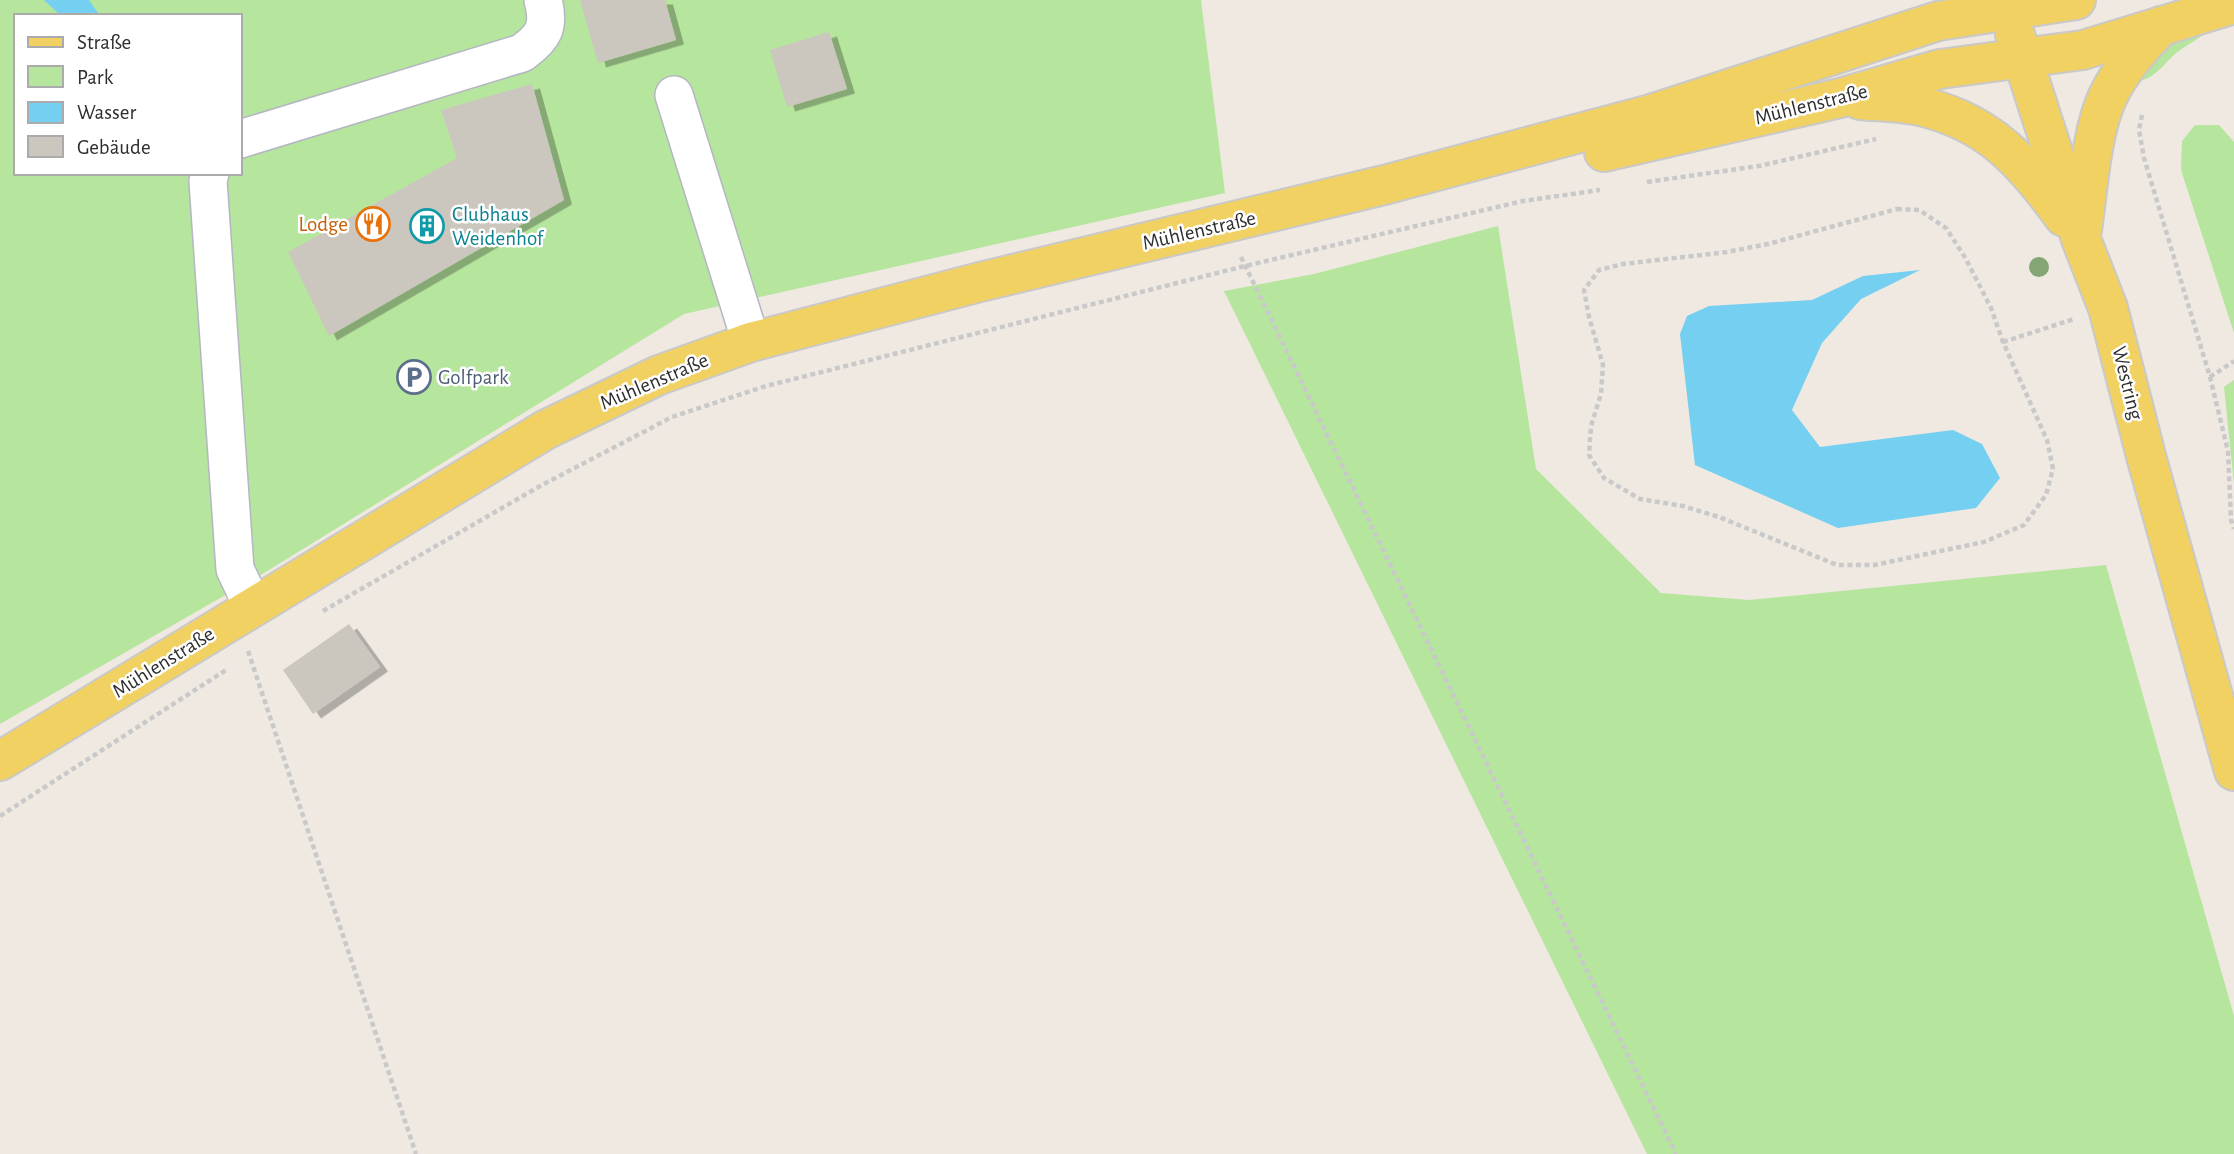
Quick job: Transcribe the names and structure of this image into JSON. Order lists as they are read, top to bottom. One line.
{"streets":{"main road":["Mühlenstraße","Westring"]},"crossings":[["Mühlenstraße","Westring"]],"places":{"restaurant":["Lodge"],"building":["Clubhaus Weidenhof"],"parking":["Golfpark"]},"legend":["Straße","Park","Wasser","Gebäude"]}
